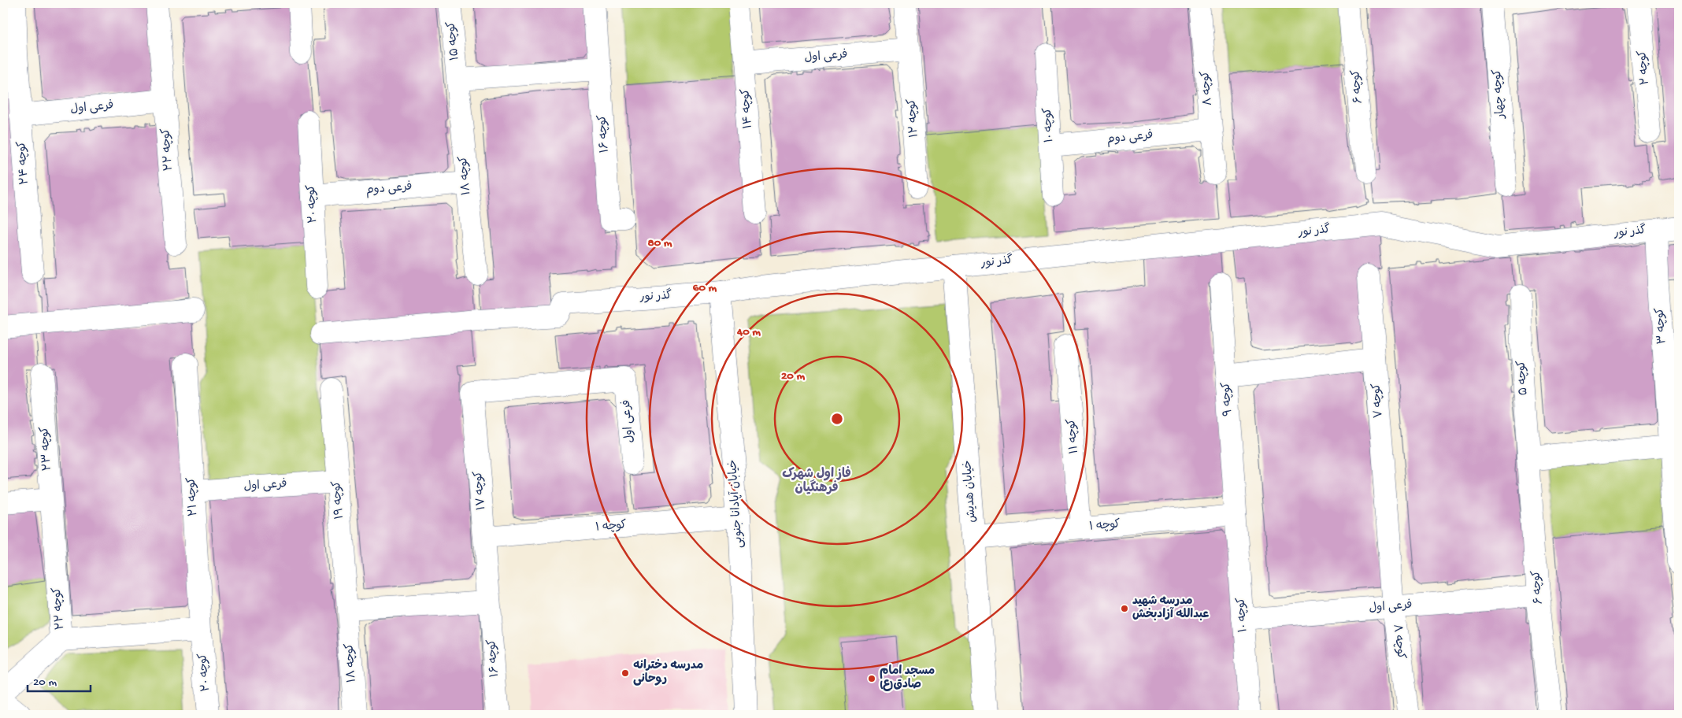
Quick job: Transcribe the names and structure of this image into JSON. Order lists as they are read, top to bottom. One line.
{"streets":{"street":["کوچه ۱۵","فرعی اول","کوچه ۲","کوچه ۶","کوچه ۸","کوچه چهار","کوچه ۱۴","کوچه ۱۲","کوچه ۱۰","کوچه ۱۶","فرعی دوم","کوچه ۲۲","کوچه ۲۴","کوچه ۱۸","کوچه ۲۰","گذر نور","کوچه ۳","کوچه ۵","کوچه ۹","کوچه ۷","کوچه ۱۱","کوچه ۲۳","کوچه ۱۷","خیابان هدیش","کوچه ۲۱","کوچه ۱۹","خیابان آپادانا جنوبی","کوچه ۱"]},"crossings":[["کوچه ۱۵","کوچه ۱۸"],["فرعی اول","کوچه ۶"],["فرعی اول","کوچه ۸"],["فرعی اول","کوچه ۱۴"],["فرعی اول","کوچه ۱۲"],["فرعی اول","کوچه ۱۰"],["فرعی اول","کوچه ۲۲"],["فرعی اول","کوچه ۲۴"],["فرعی اول","کوچه ۱۷"],["فرعی اول","کوچه ۲۱"],["فرعی اول","کوچه ۱۹"],["کوچه ۶","کوچه ۵"],["کوچه ۸","فرعی دوم"],["کوچه ۸","کوچه ۷"],["کوچه ۱۰","فرعی دوم"],["کوچه ۱۰","کوچه ۹"],["کوچه ۱۰","کوچه ۱"],["کوچه ۱۶","کوچه ۱۷"],["فرعی دوم","کوچه ۱۸"],["فرعی دوم","کوچه ۲۰"],["کوچه ۲۲","کوچه ۲۳"],["کوچه ۱۸","کوچه ۱۹"],["کوچه ۲۰","کوچه ۲۱"],["گذر نور","کوچه ۳"],["گذر نور","خیابان هدیش"],["گذر نور","خیابان آپادانا جنوبی"],["کوچه ۹","کوچه ۱"],["کوچه ۱۱","کوچه ۱"],["کوچه ۱۷","کوچه ۱"],["خیابان هدیش","کوچه ۱"],["خیابان آپادانا جنوبی","کوچه ۱"]],"districts":["فاز اول شهرک فرهنگیان"],"places":["مدرسه شهید عبدالله آزادبخش","مدرسه دخترانه روحانی","مسجد امام صادق(ع)"],"scale_bar":"20 m","rings":["80 m","60 m","40 m","20 m"]}
